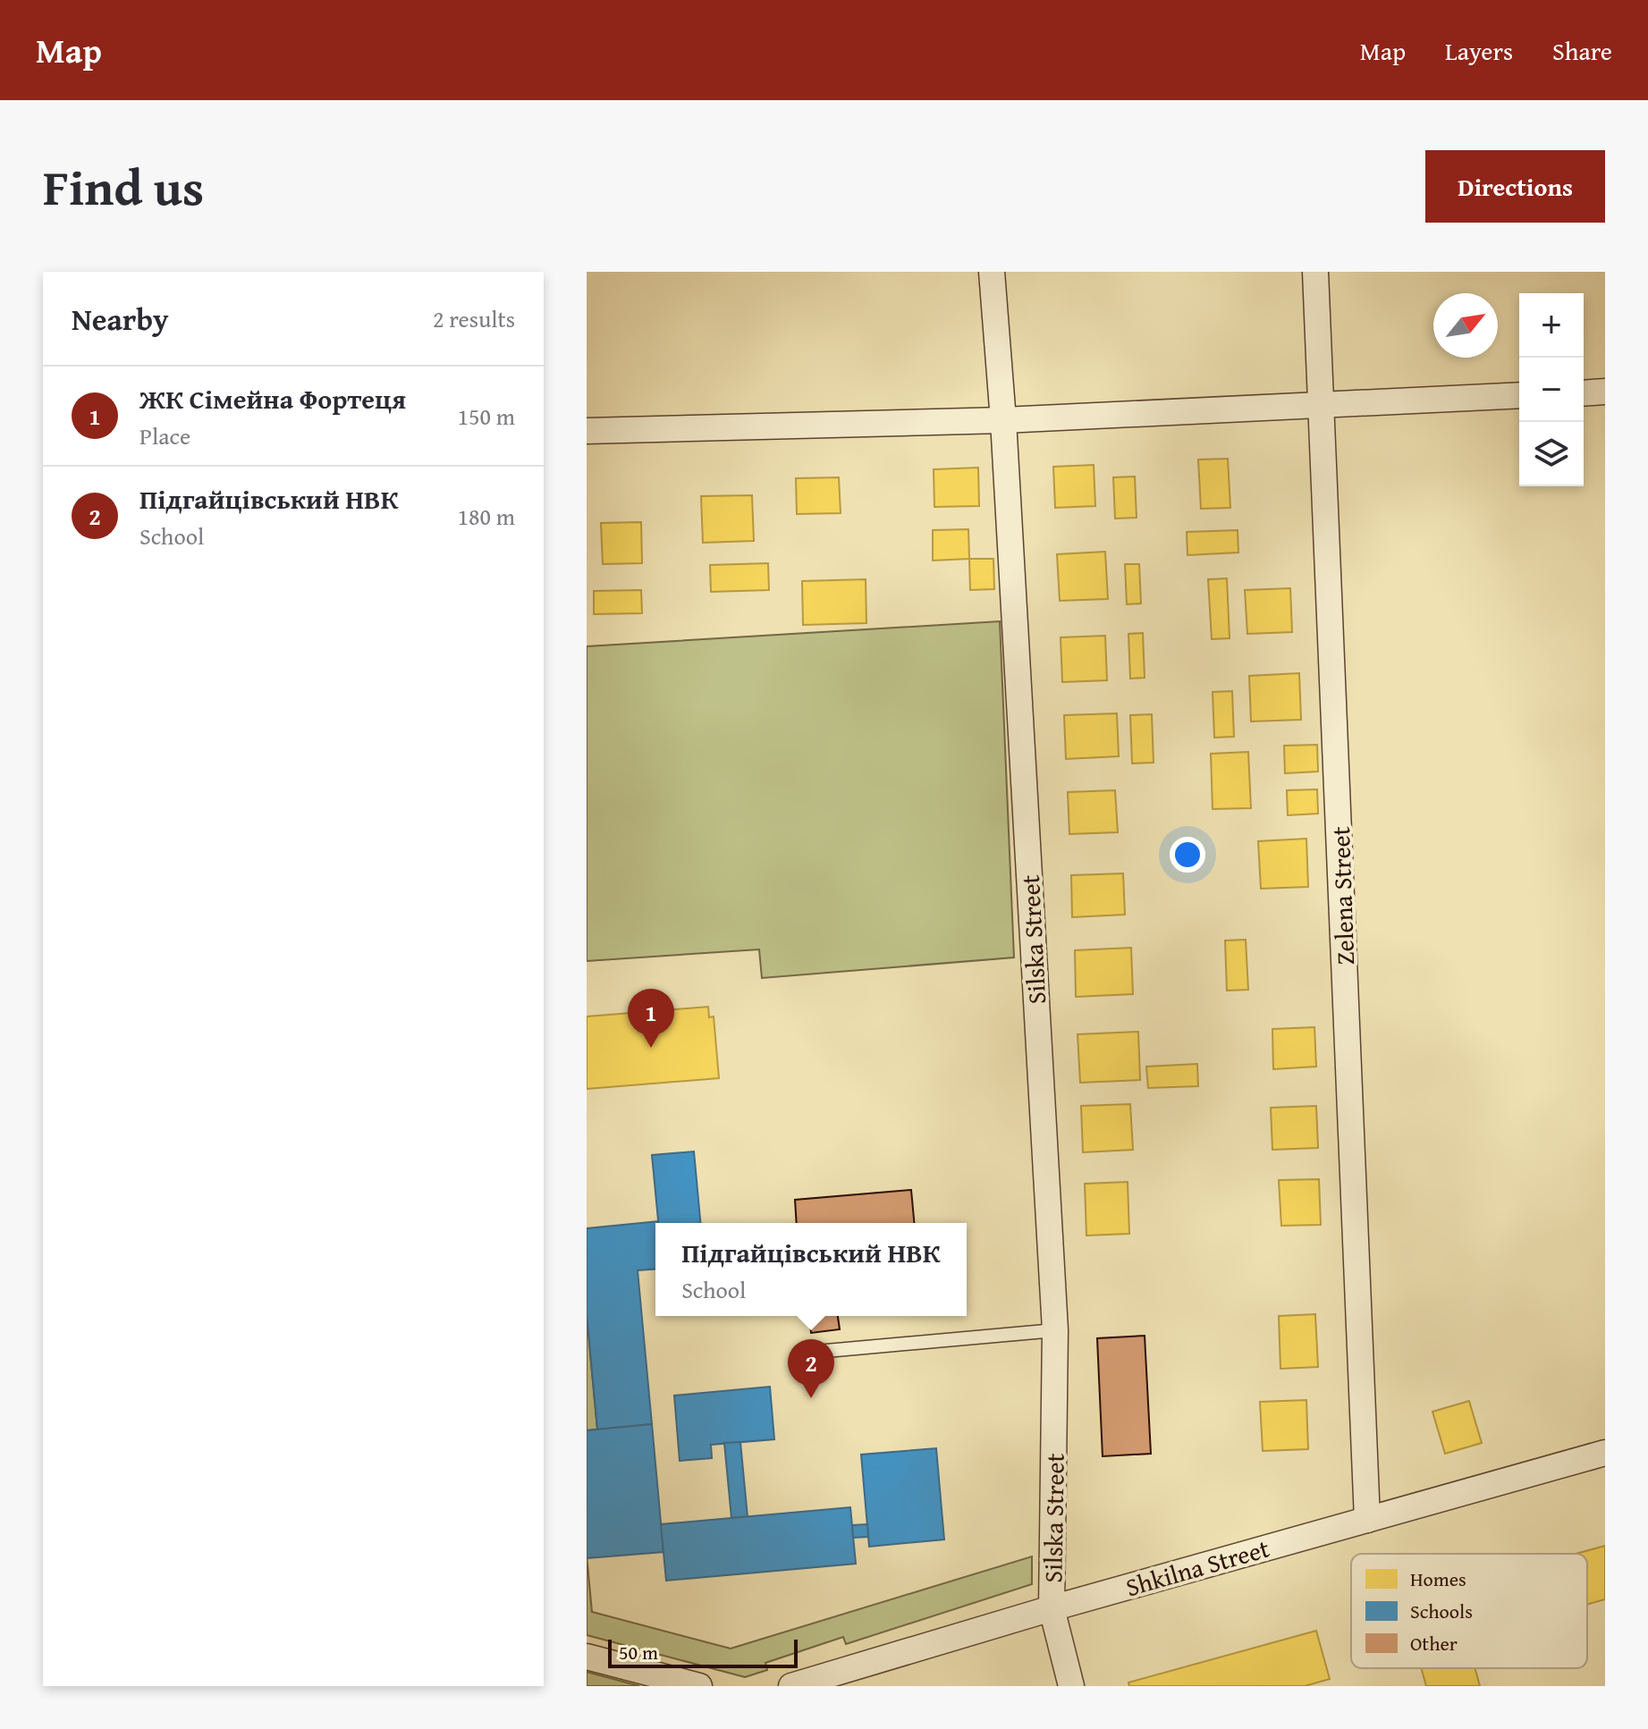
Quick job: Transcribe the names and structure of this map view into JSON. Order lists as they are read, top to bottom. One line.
{"streets":{"street":["Zelena Street","Silska Street","Shkilna Street"]},"crossings":[["Zelena Street","Shkilna Street"],["Silska Street","Shkilna Street"]],"legend":["Homes","Schools","Other"],"scale_bar":"50 m","north":"top right","page":{"header":"Map","nav":["Map","Layers","Share"],"title":"Find us","buttons":"Directions","heading":["Nearby","2 results"],"map_buttons":["+","−"],"list":[{"mark":"1","name":"ЖК Сімейна Фортеця","note":"Place","value":"150 m"},{"mark":"2","name":"Підгайцівський НВК","note":"School","value":"180 m"}],"pins":["1","2"],"popup":["Підгайцівський НВК","School"],"scale":"50 m"}}
